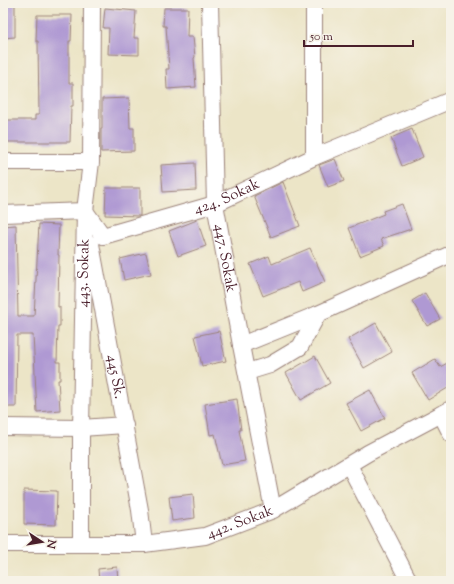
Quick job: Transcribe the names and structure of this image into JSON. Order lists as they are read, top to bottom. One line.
{"streets":{"street":["424. Sokak","447. Sokak","443. Sokak","445 Sk.","442. Sokak"]},"crossings":[["424. Sokak","447. Sokak"],["424. Sokak","443. Sokak"],["424. Sokak","445 Sk."],["447. Sokak","442. Sokak"],["443. Sokak","445 Sk."],["443. Sokak","442. Sokak"],["445 Sk.","442. Sokak"]],"scale_bar":"50 m","north":"right"}
